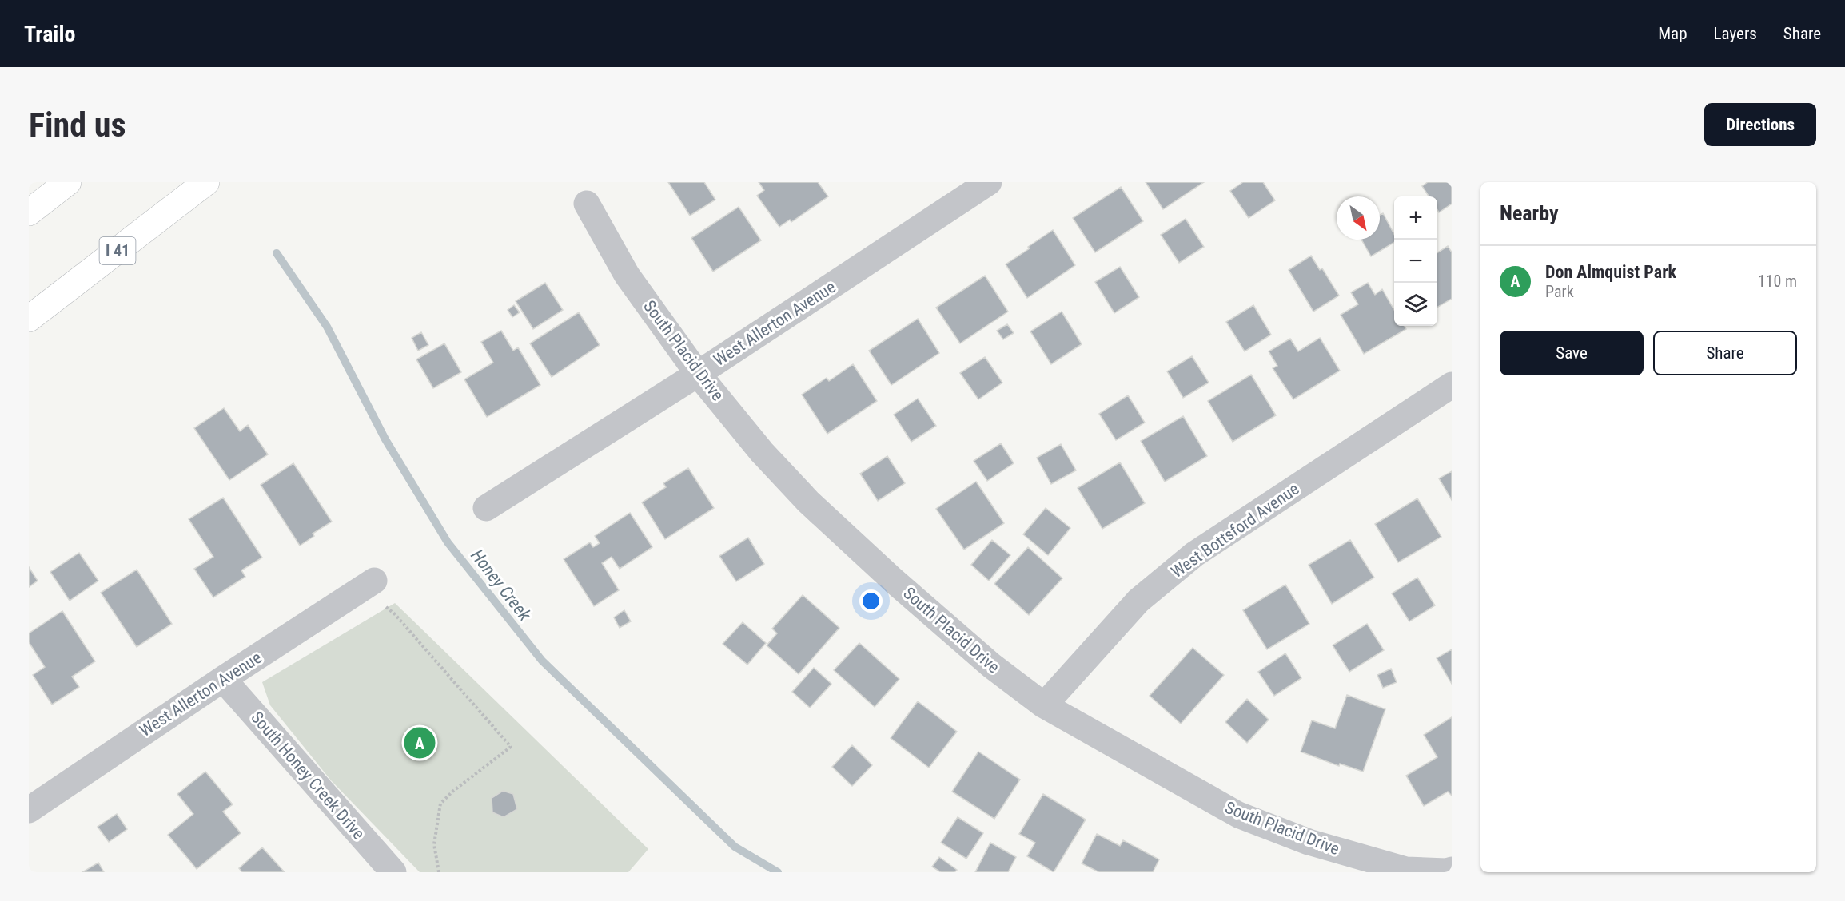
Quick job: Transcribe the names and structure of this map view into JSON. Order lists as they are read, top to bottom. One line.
{"streets":{"highway":["I 41"],"street":["West Allerton Avenue","South Placid Drive","West Bottsford Avenue","South Honey Creek Drive"]},"crossings":[["West Allerton Avenue","South Placid Drive"],["West Allerton Avenue","South Honey Creek Drive"],["South Placid Drive","West Bottsford Avenue"]],"water":["Honey Creek"],"north":"bottom right","page":{"header":"Trailo","nav":["Map","Layers","Share"],"buttons":["Directions",["Save","Share"]],"title":"Find us","heading":"Nearby","map_buttons":["+","−"],"list":[{"mark":"A","name":"Don Almquist Park","note":"Park","value":"110 m"}],"pins":"A"}}
